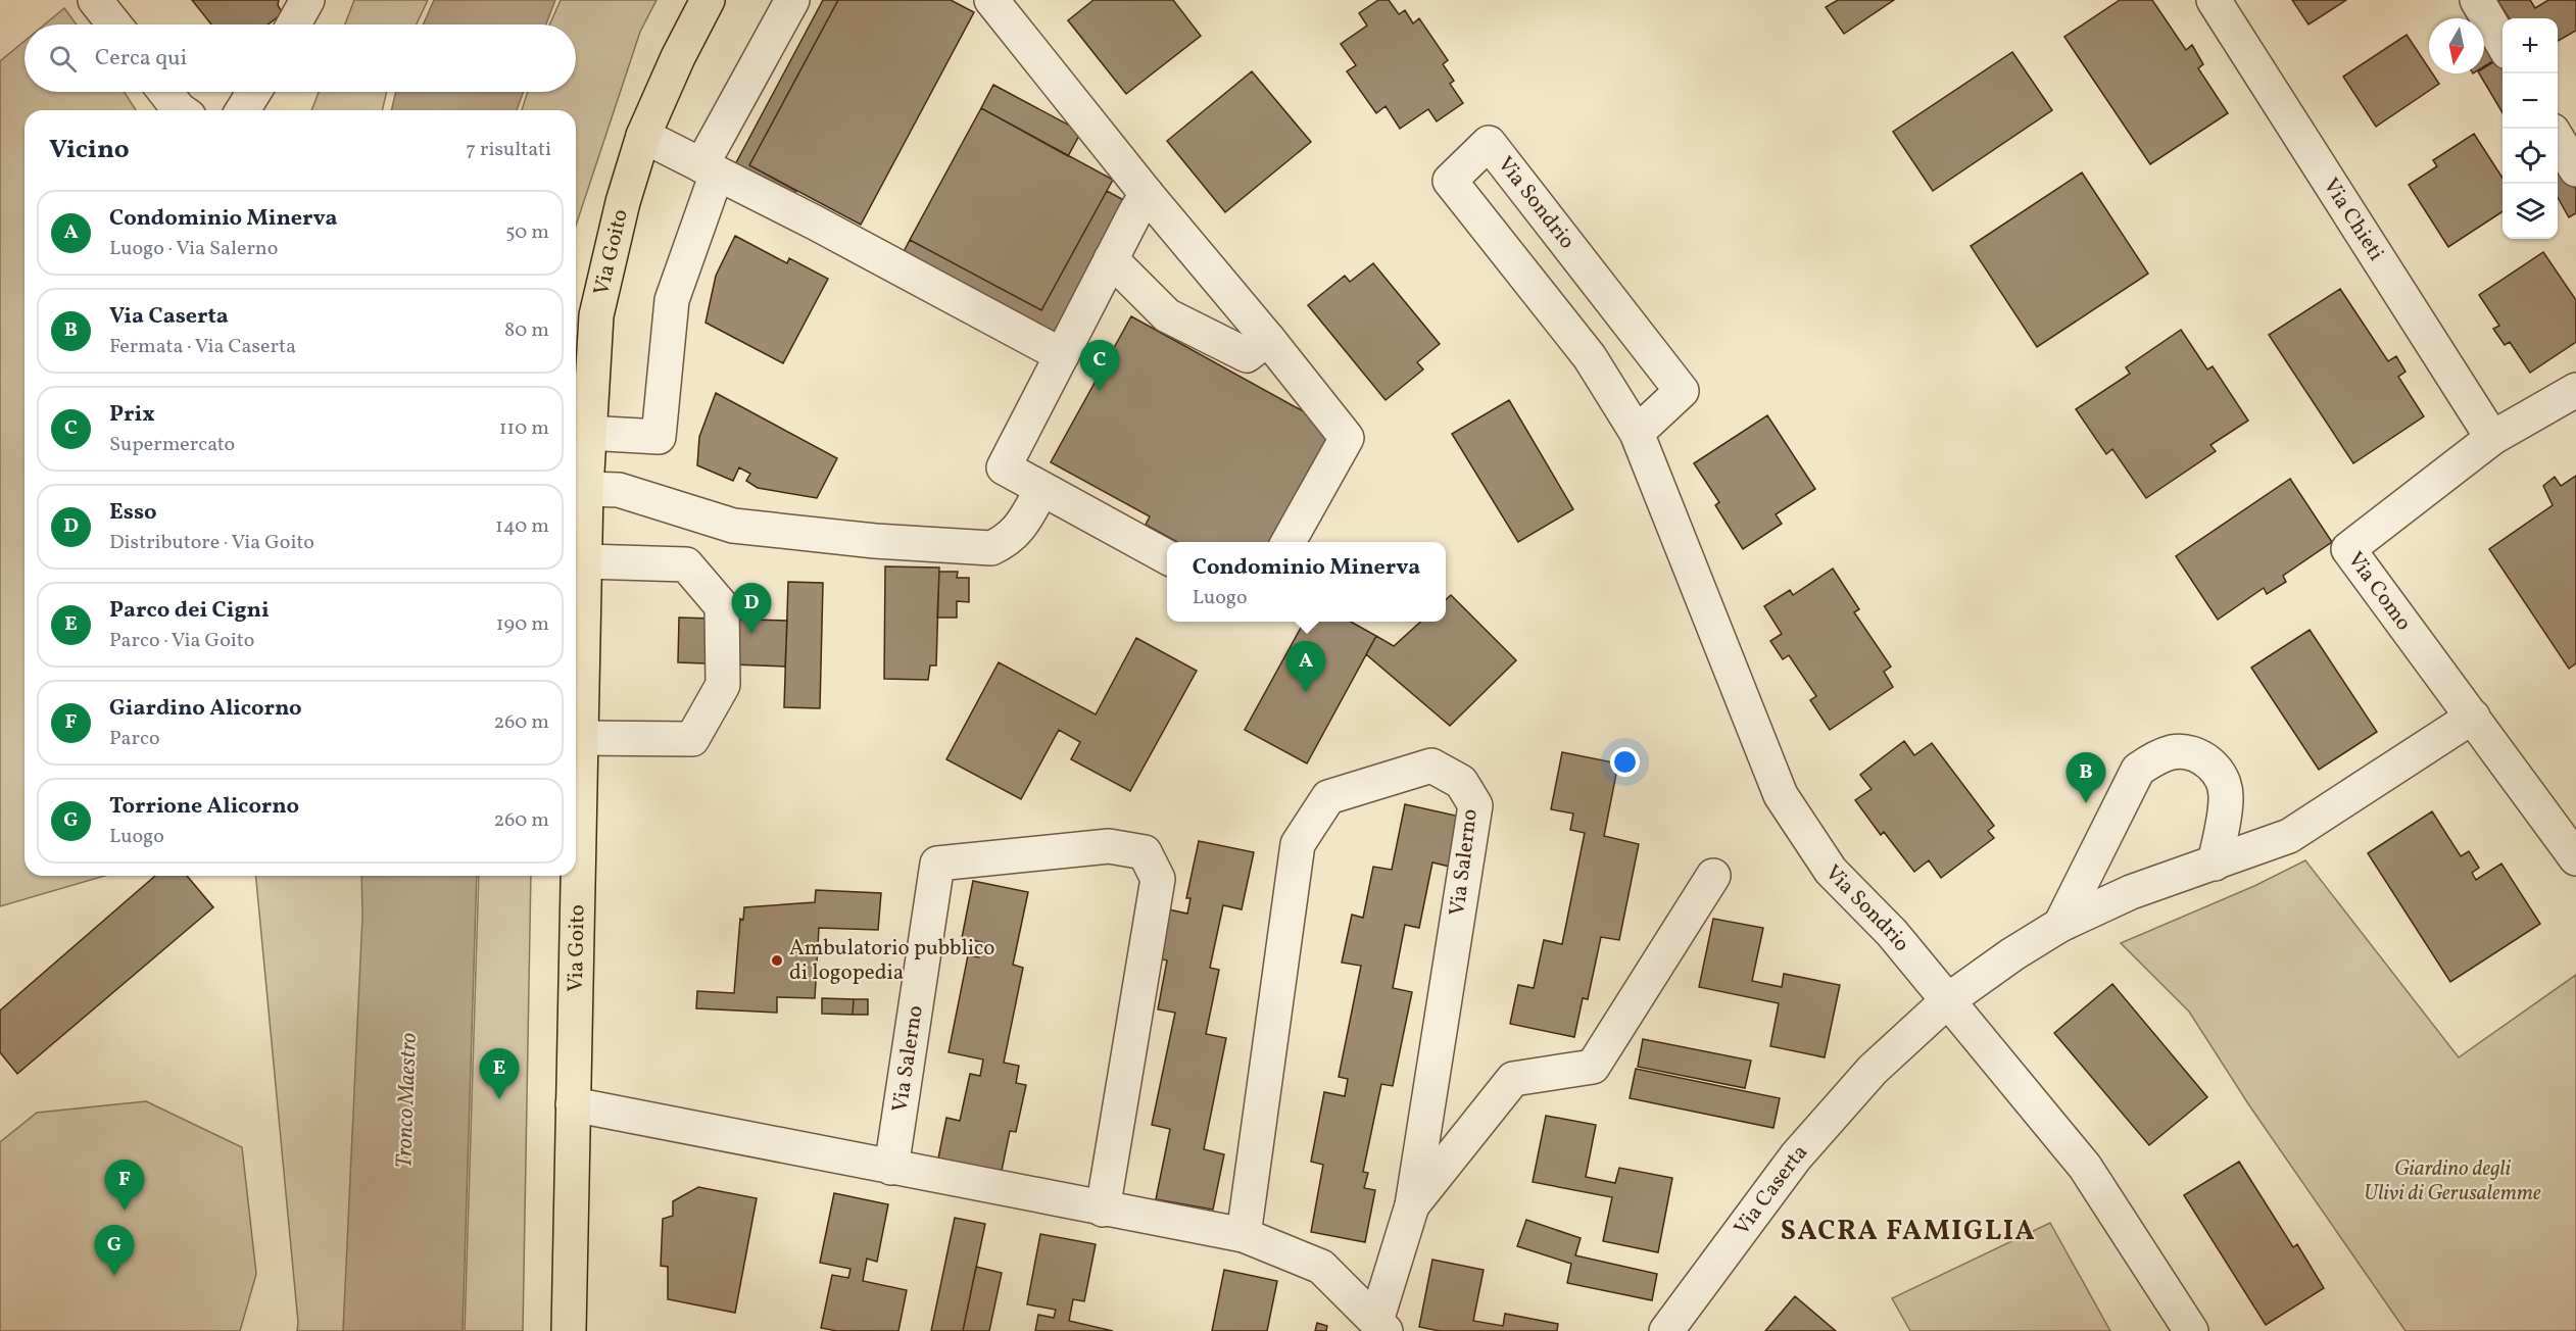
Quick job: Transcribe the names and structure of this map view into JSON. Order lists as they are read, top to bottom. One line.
{"streets":{"main road":["Via Goito"],"street":["Via Sondrio","Via Chieti","Via Como","Via Salerno","Via Caserta"]},"crossings":[["Via Sondrio","Via Caserta"],["Via Chieti","Via Como"],["Via Goito","Via Salerno"],["Via Como","Via Caserta"]],"districts":["SACRA FAMIGLIA"],"water":["Tronco Maestro"],"parks":["Giardino degli Ulivi di Gerusalemme"],"places":["Ambulatorio pubblico di logopedia"],"north":"bottom","page":{"map_buttons":["+","−"],"search":"Cerca qui","heading":["Vicino","7 risultati"],"list":[{"mark":"A","name":"Condominio Minerva","note":"Luogo · Via Salerno","value":"50 m"},{"mark":"B","name":"Via Caserta","note":"Fermata · Via Caserta","value":"80 m"},{"mark":"C","name":"Prix","note":"Supermercato","value":"110 m"},{"mark":"D","name":"Esso","note":"Distributore · Via Goito","value":"140 m"},{"mark":"E","name":"Parco dei Cigni","note":"Parco · Via Goito","value":"190 m"},{"mark":"F","name":"Giardino Alicorno","note":"Parco","value":"260 m"},{"mark":"G","name":"Torrione Alicorno","note":"Luogo","value":"260 m"}],"pins":["C","D","A","B","E","F","G"],"popup":["Condominio Minerva","Luogo"]}}
